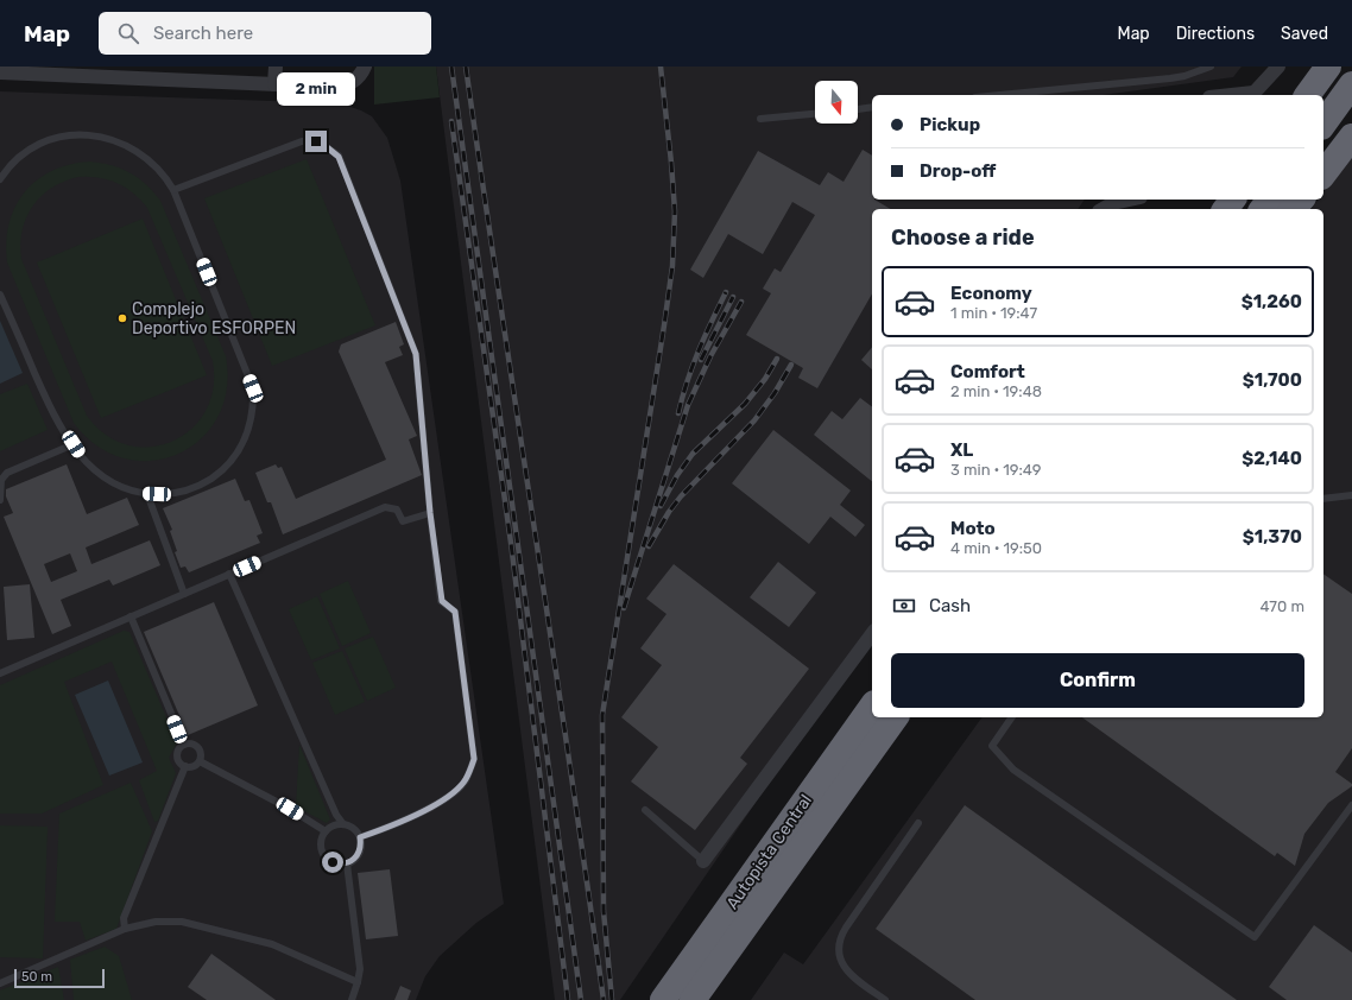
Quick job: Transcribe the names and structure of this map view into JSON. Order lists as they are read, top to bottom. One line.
{"streets":{"highway":["Autopista Central"]},"places":["Complejo Deportivo ESFORPEN"],"scale_bar":"50 m","north":"bottom","page":{"header":"Map","search":"Search here","nav":["Map","Directions","Saved"],"bubble":"2 min","banner":["Pickup","Drop-off"],"heading":"Choose a ride","list":[{"name":"Economy","note":"1 min · 19:47","value":"$1,260"},{"name":"Comfort","note":"2 min · 19:48","value":"$1,700"},{"name":"XL","note":"3 min · 19:49","value":"$2,140"},{"name":"Moto","note":"4 min · 19:50","value":"$1,370"}],"pay":["Cash","470 m"],"buttons":"Confirm","scale":"50 m"}}
